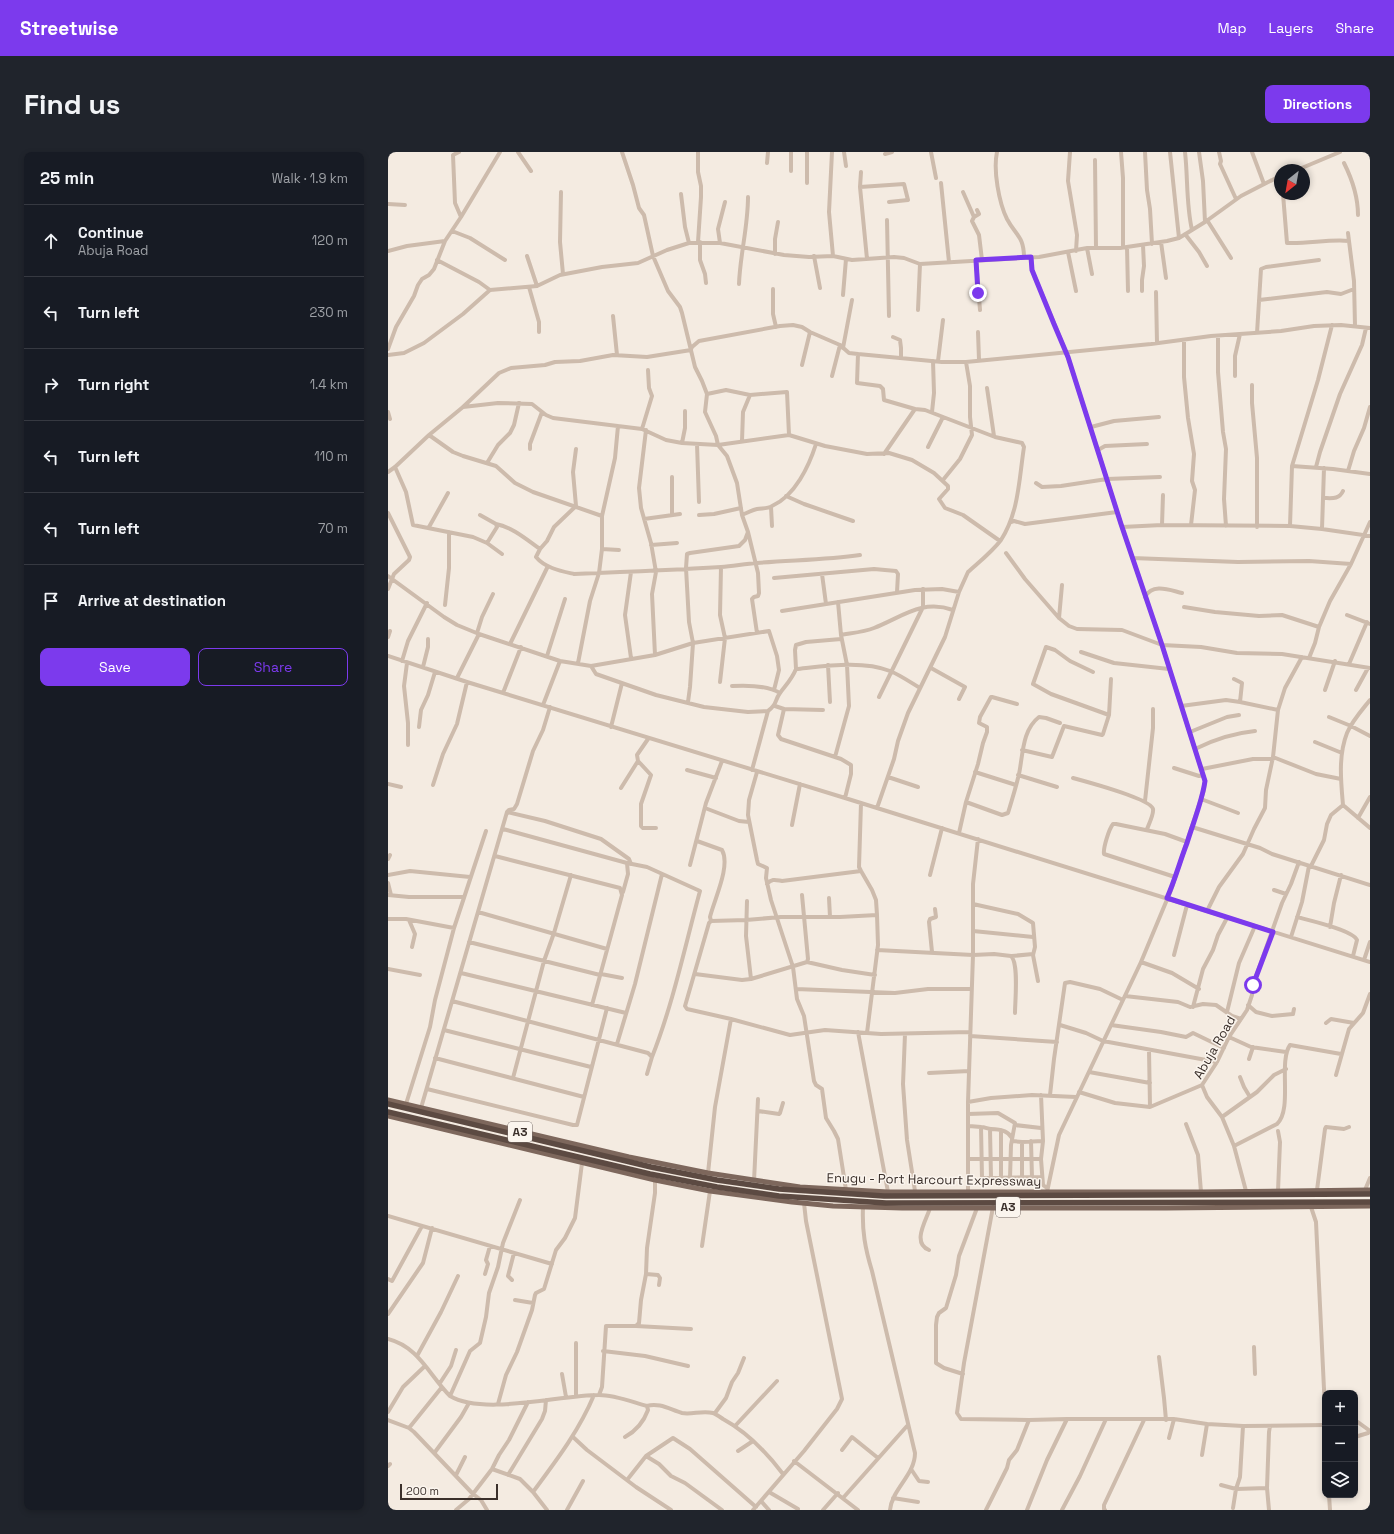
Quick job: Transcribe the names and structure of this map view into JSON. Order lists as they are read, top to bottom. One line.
{"streets":{"highway":["A3","Enugu - Port Harcourt Expressway"],"street":["Abuja Road"]},"crossings":[["Abuja Road","Enugu - Port Harcourt Expressway"]],"scale_bar":"200 m","north":"bottom left","page":{"header":"Streetwise","nav":["Map","Layers","Share"],"buttons":["Directions",["Save","Share"]],"title":"Find us","heading":["25 min","Walk · 1.9 km"],"list":[["Continue","Abuja Road","120 m"],["Turn left","230 m"],["Turn right","1.4 km"],["Turn left","110 m"],["Turn left","70 m"],"Arrive at destination"],"map_buttons":["+","−"],"scale":"200 m"}}
